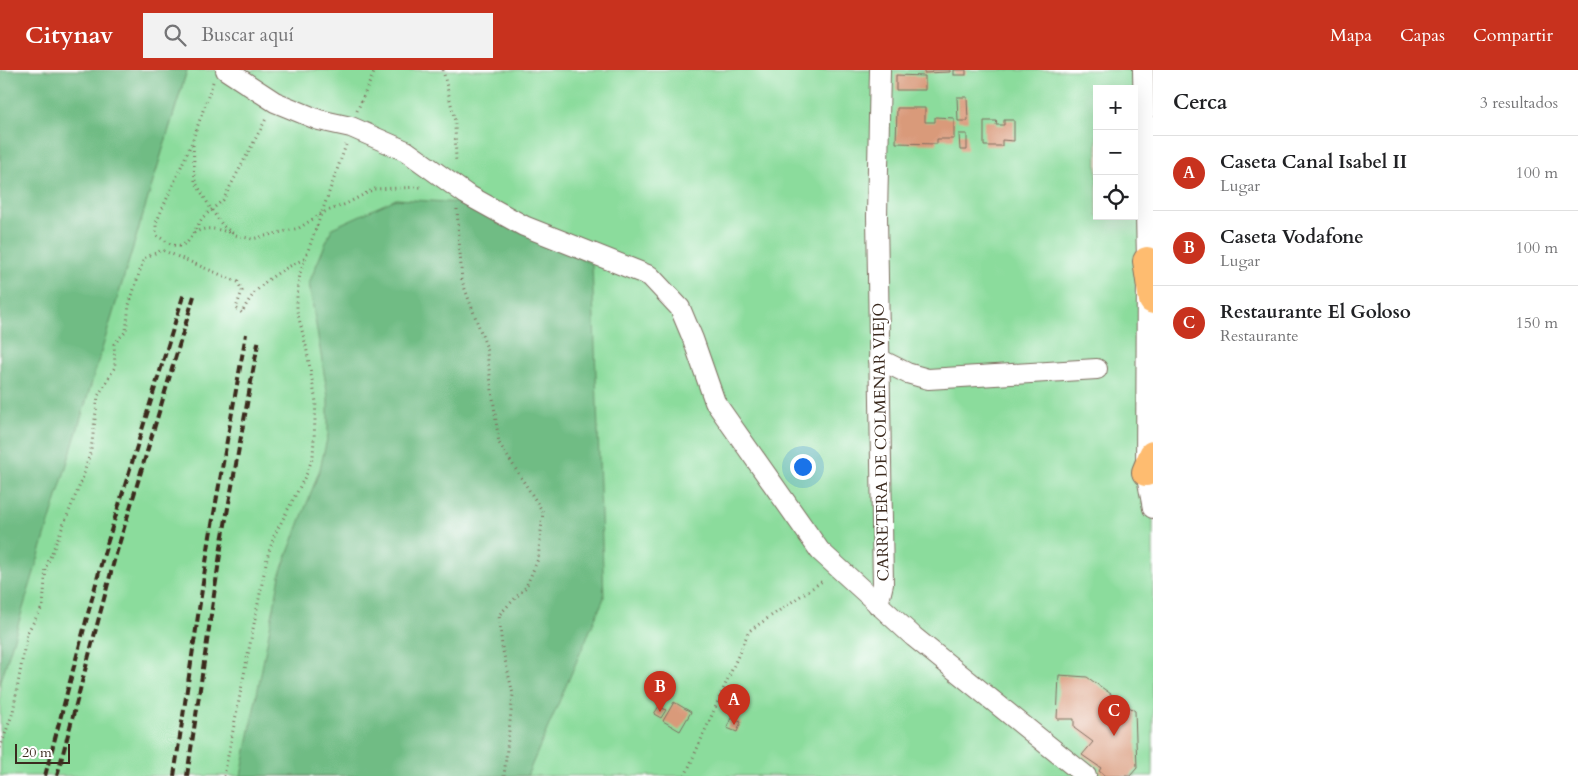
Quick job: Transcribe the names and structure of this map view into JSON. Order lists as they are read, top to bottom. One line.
{"streets":{"street":["CARRETERA DE COLMENAR VIEJO"]},"scale_bar":"20 m","page":{"header":"Citynav","search":"Buscar aquí","nav":["Mapa","Capas","Compartir"],"heading":["Cerca","3 resultados"],"map_buttons":["+","−"],"list":[{"mark":"A","name":"Caseta Canal Isabel II","note":"Lugar","value":"100 m"},{"mark":"B","name":"Caseta Vodafone","note":"Lugar","value":"100 m"},{"mark":"C","name":"Restaurante El Goloso","note":"Restaurante","value":"150 m"}],"pins":["B","A","C"],"scale":"20 m"}}
